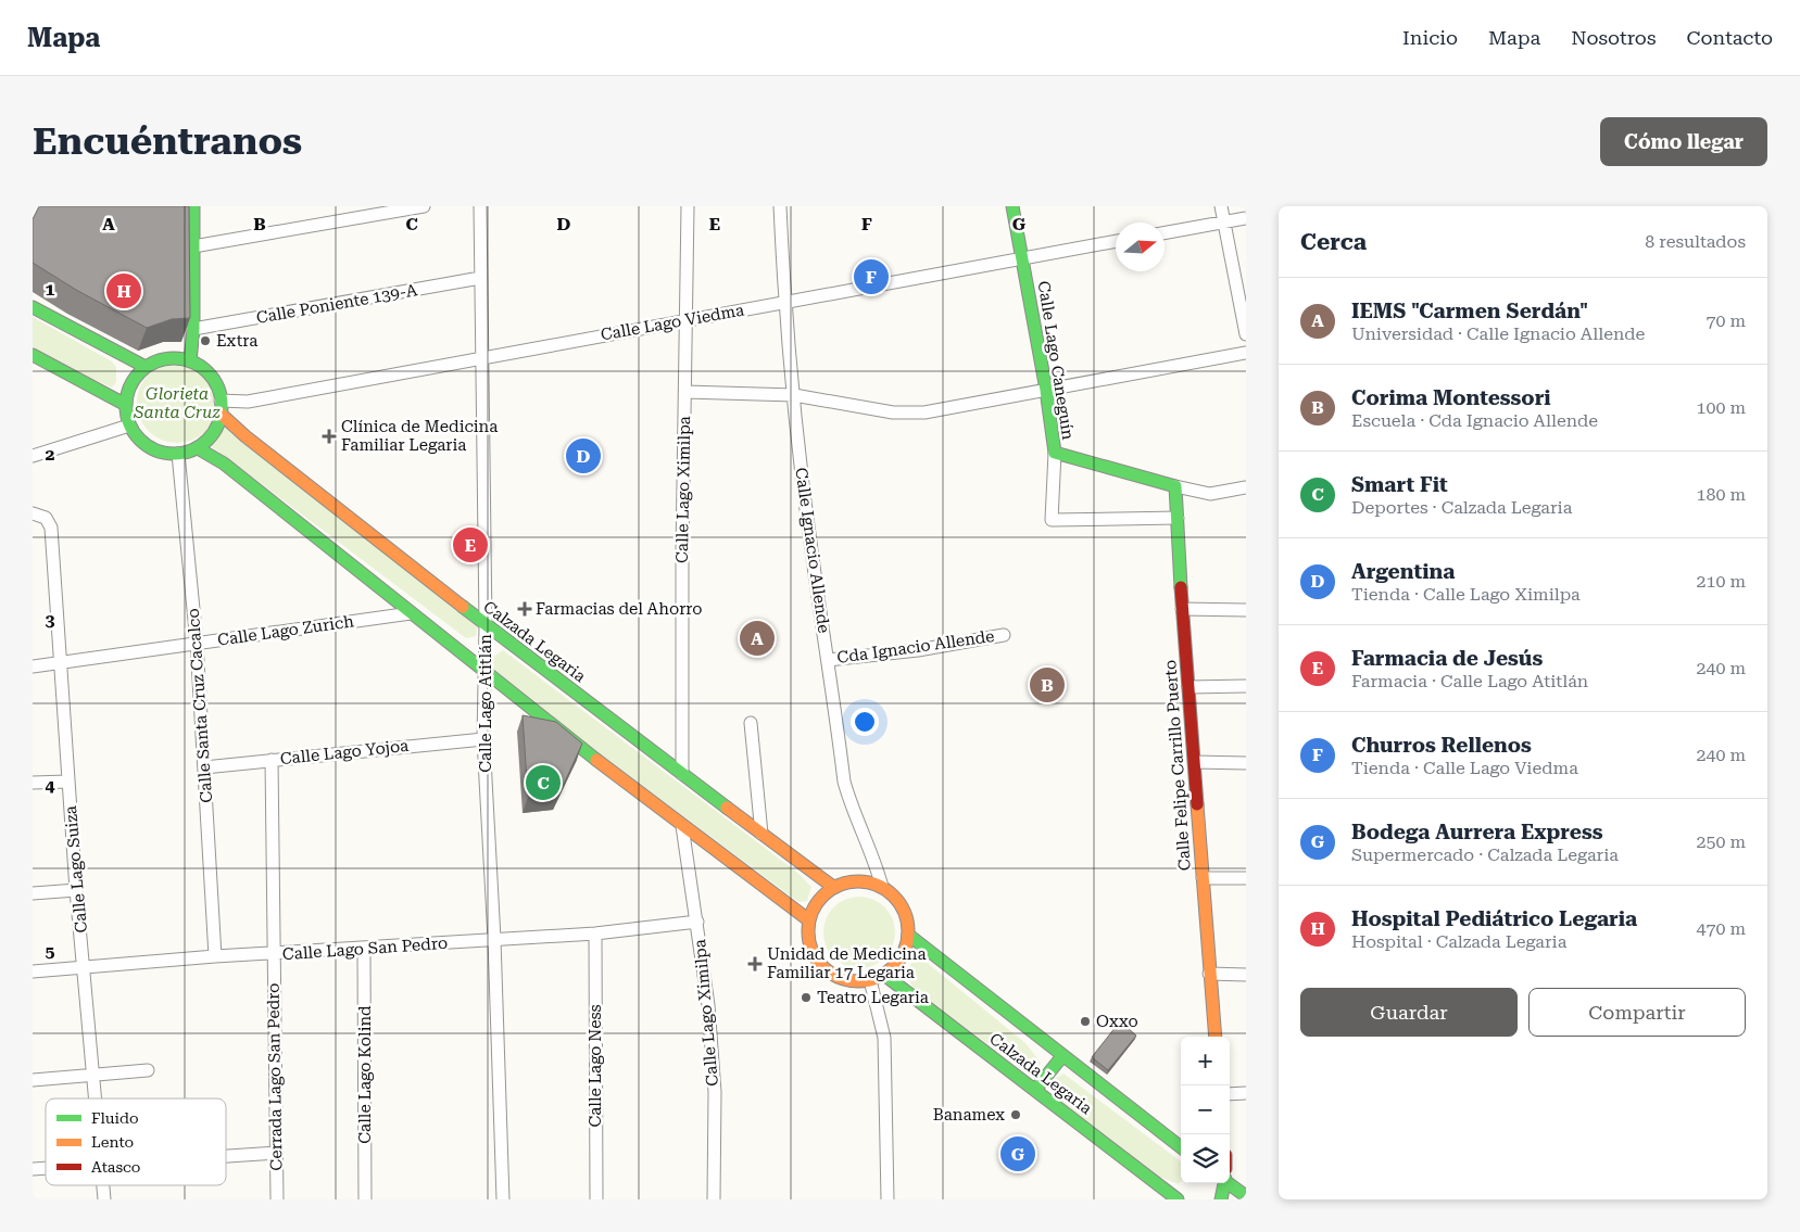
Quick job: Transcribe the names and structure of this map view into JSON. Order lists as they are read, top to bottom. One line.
{"streets":{"main road":["Calle Lago Caneguín","Calzada Legaria","Calle Felipe Carrillo Puerto"],"street":["Calle Poniente 139-A","Calle Lago Viedma","Calle Lago Ximilpa","Calle Ignacio Allende","Calle Lago Zurich","Cda Ignacio Allende","Calle Lago Atitlán","Calle Santa Cruz Cacalco","Calle Lago Yojoa","Calle Lago Suiza","Calle Lago San Pedro","Calle Lago Ness","Calle Lago Kolind","Cerrada Lago San Pedro"]},"crossings":[["Calle Poniente 139-A","Calle Lago Atitlán"],["Calle Lago Viedma","Calle Lago Caneguín"],["Calle Lago Viedma","Calle Lago Ximilpa"],["Calle Lago Viedma","Calle Ignacio Allende"],["Calle Lago Viedma","Calzada Legaria"],["Calle Lago Viedma","Calle Lago Atitlán"],["Calle Lago Viedma","Calle Santa Cruz Cacalco"],["Calle Lago Caneguín","Calle Felipe Carrillo Puerto"],["Calle Lago Ximilpa","Calzada Legaria"],["Calle Lago Ximilpa","Calle Lago San Pedro"],["Calle Ignacio Allende","Calzada Legaria"],["Calle Ignacio Allende","Cda Ignacio Allende"],["Calle Lago Zurich","Calle Santa Cruz Cacalco"],["Calle Lago Zurich","Calle Lago Suiza"],["Calzada Legaria","Calle Lago Atitlán"],["Calzada Legaria","Calle Santa Cruz Cacalco"],["Calle Lago Atitlán","Calle Lago Yojoa"],["Calle Lago Atitlán","Calle Lago San Pedro"],["Calle Santa Cruz Cacalco","Calle Lago Yojoa"],["Calle Santa Cruz Cacalco","Calle Lago San Pedro"],["Calle Lago Yojoa","Cerrada Lago San Pedro"],["Calle Lago Suiza","Calle Lago San Pedro"],["Calle Lago San Pedro","Calle Lago Ness"],["Calle Lago San Pedro","Calle Lago Kolind"],["Calle Lago San Pedro","Cerrada Lago San Pedro"]],"parks":["Glorieta Santa Cruz"],"places":{"other":["Extra","Teatro Legaria","Oxxo","Banamex"],"health":["Clínica de Medicina Familiar Legaria","Farmacias del Ahorro","Unidad de Medicina Familiar 17 Legaria"]},"legend":["Fluido","Lento","Atasco"],"north":"right","page":{"header":"Mapa","nav":["Inicio","Mapa","Nosotros","Contacto"],"buttons":["Cómo llegar",["Guardar","Compartir"]],"title":"Encuéntranos","heading":["Cerca","8 resultados"],"pins":["F","H","D","E","A","B","C","G"],"list":[{"mark":"A","name":"IEMS \"Carmen Serdán\"","note":"Universidad · Calle Ignacio Allende","value":"70 m"},{"mark":"B","name":"Corima Montessori","note":"Escuela · Cda Ignacio Allende","value":"100 m"},{"mark":"C","name":"Smart Fit","note":"Deportes · Calzada Legaria","value":"180 m"},{"mark":"D","name":"Argentina","note":"Tienda · Calle Lago Ximilpa","value":"210 m"},{"mark":"E","name":"Farmacia de Jesús","note":"Farmacia · Calle Lago Atitlán","value":"240 m"},{"mark":"F","name":"Churros Rellenos","note":"Tienda · Calle Lago Viedma","value":"240 m"},{"mark":"G","name":"Bodega Aurrera Express","note":"Supermercado · Calzada Legaria","value":"250 m"},{"mark":"H","name":"Hospital Pediátrico Legaria","note":"Hospital · Calzada Legaria","value":"470 m"}],"map_buttons":["+","−"]},"grid":{"columns":["A","B","C","D","E","F","G"],"rows":["1","2","3","4","5"]}}
